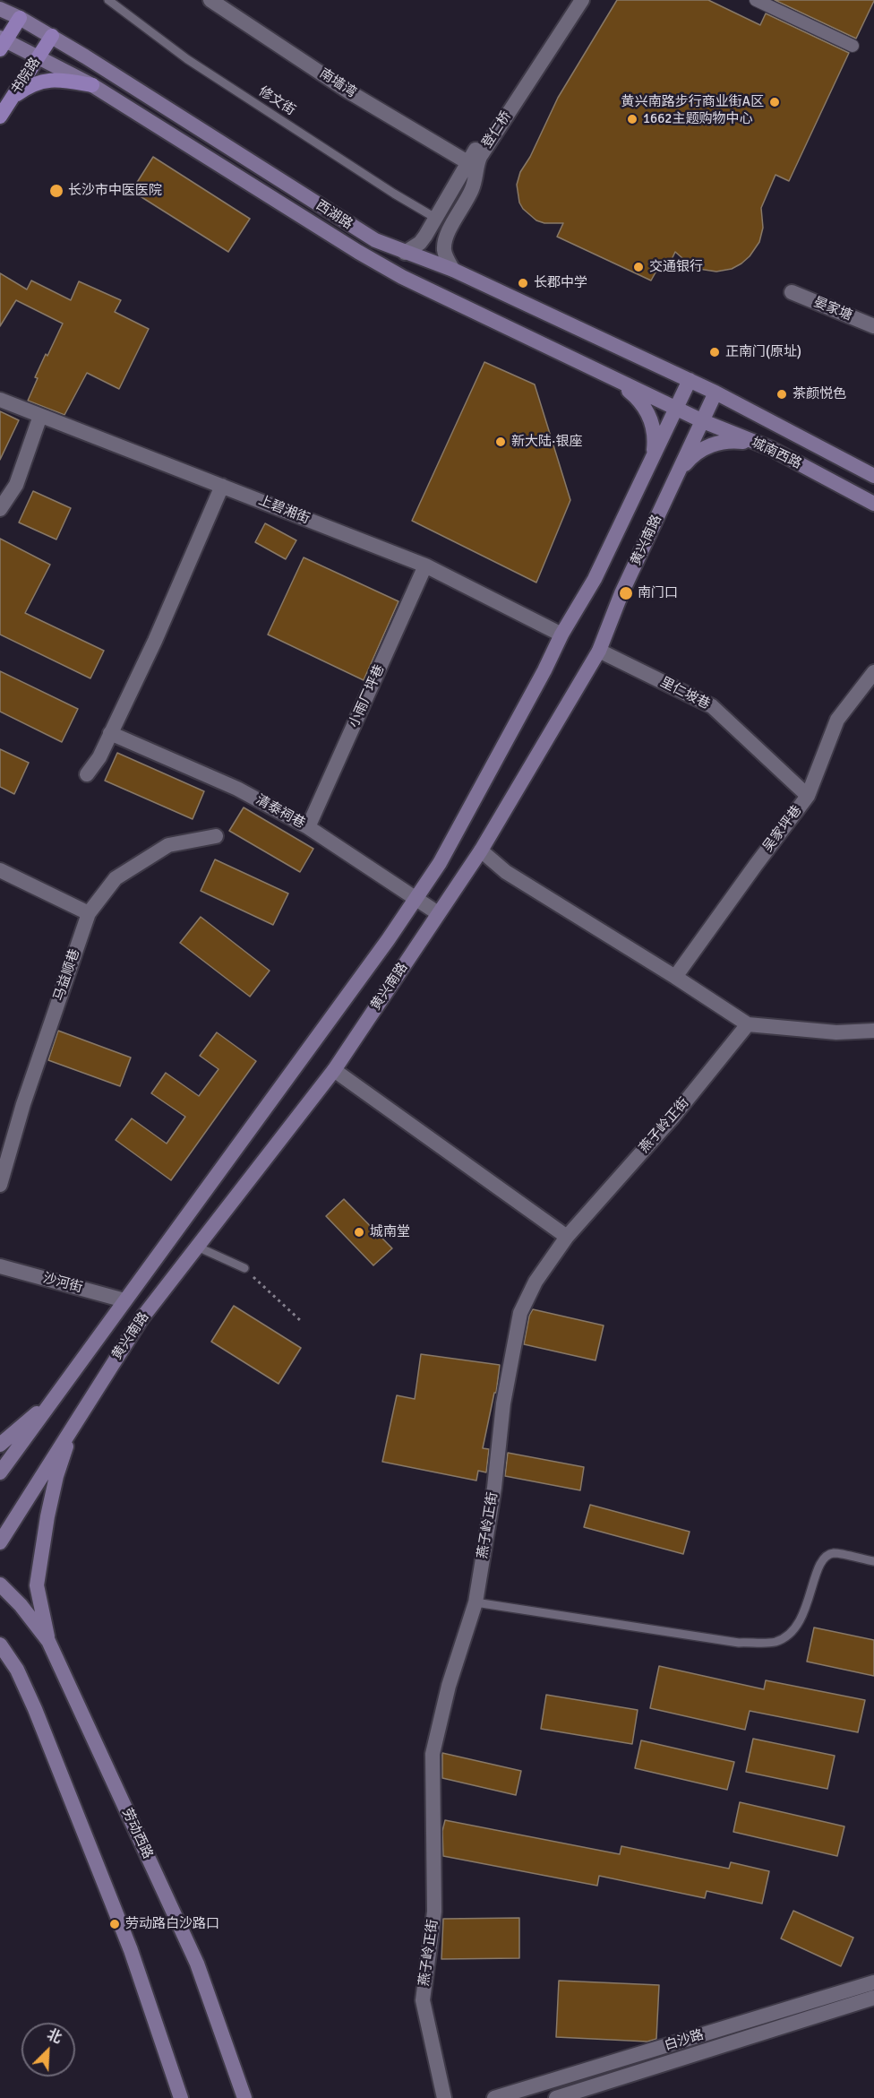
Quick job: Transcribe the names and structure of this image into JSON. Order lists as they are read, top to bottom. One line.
{"streets":{"main road":["书院路","西湖路","城南西路","黄兴南路","劳动西路"],"street":["南墙湾","登仁桥","晏家塘","上碧湘街","里仁坡巷","小雨厂坪巷","清泰祠巷","吴家坪巷","马益顺巷","燕子岭正街","沙河街","白沙路"],"lane":["修文街"]},"crossings":[["书院路","西湖路"],["南墙湾","登仁桥"],["修文街","登仁桥"],["登仁桥","西湖路"],["西湖路","城南西路"],["西湖路","黄兴南路"],["城南西路","黄兴南路"],["上碧湘街","黄兴南路"],["上碧湘街","小雨厂坪巷"],["黄兴南路","里仁坡巷"],["黄兴南路","清泰祠巷"],["黄兴南路","沙河街"],["里仁坡巷","吴家坪巷"],["小雨厂坪巷","清泰祠巷"]],"places":["黄兴南路步行商业街A区","1662主题购物中心","长沙市中医医院","交通银行","长郡中学","正南门(原址)","茶颜悦色","新大陆·银座","南门口","城南堂","劳动路白沙路口"],"north":"top right"}
